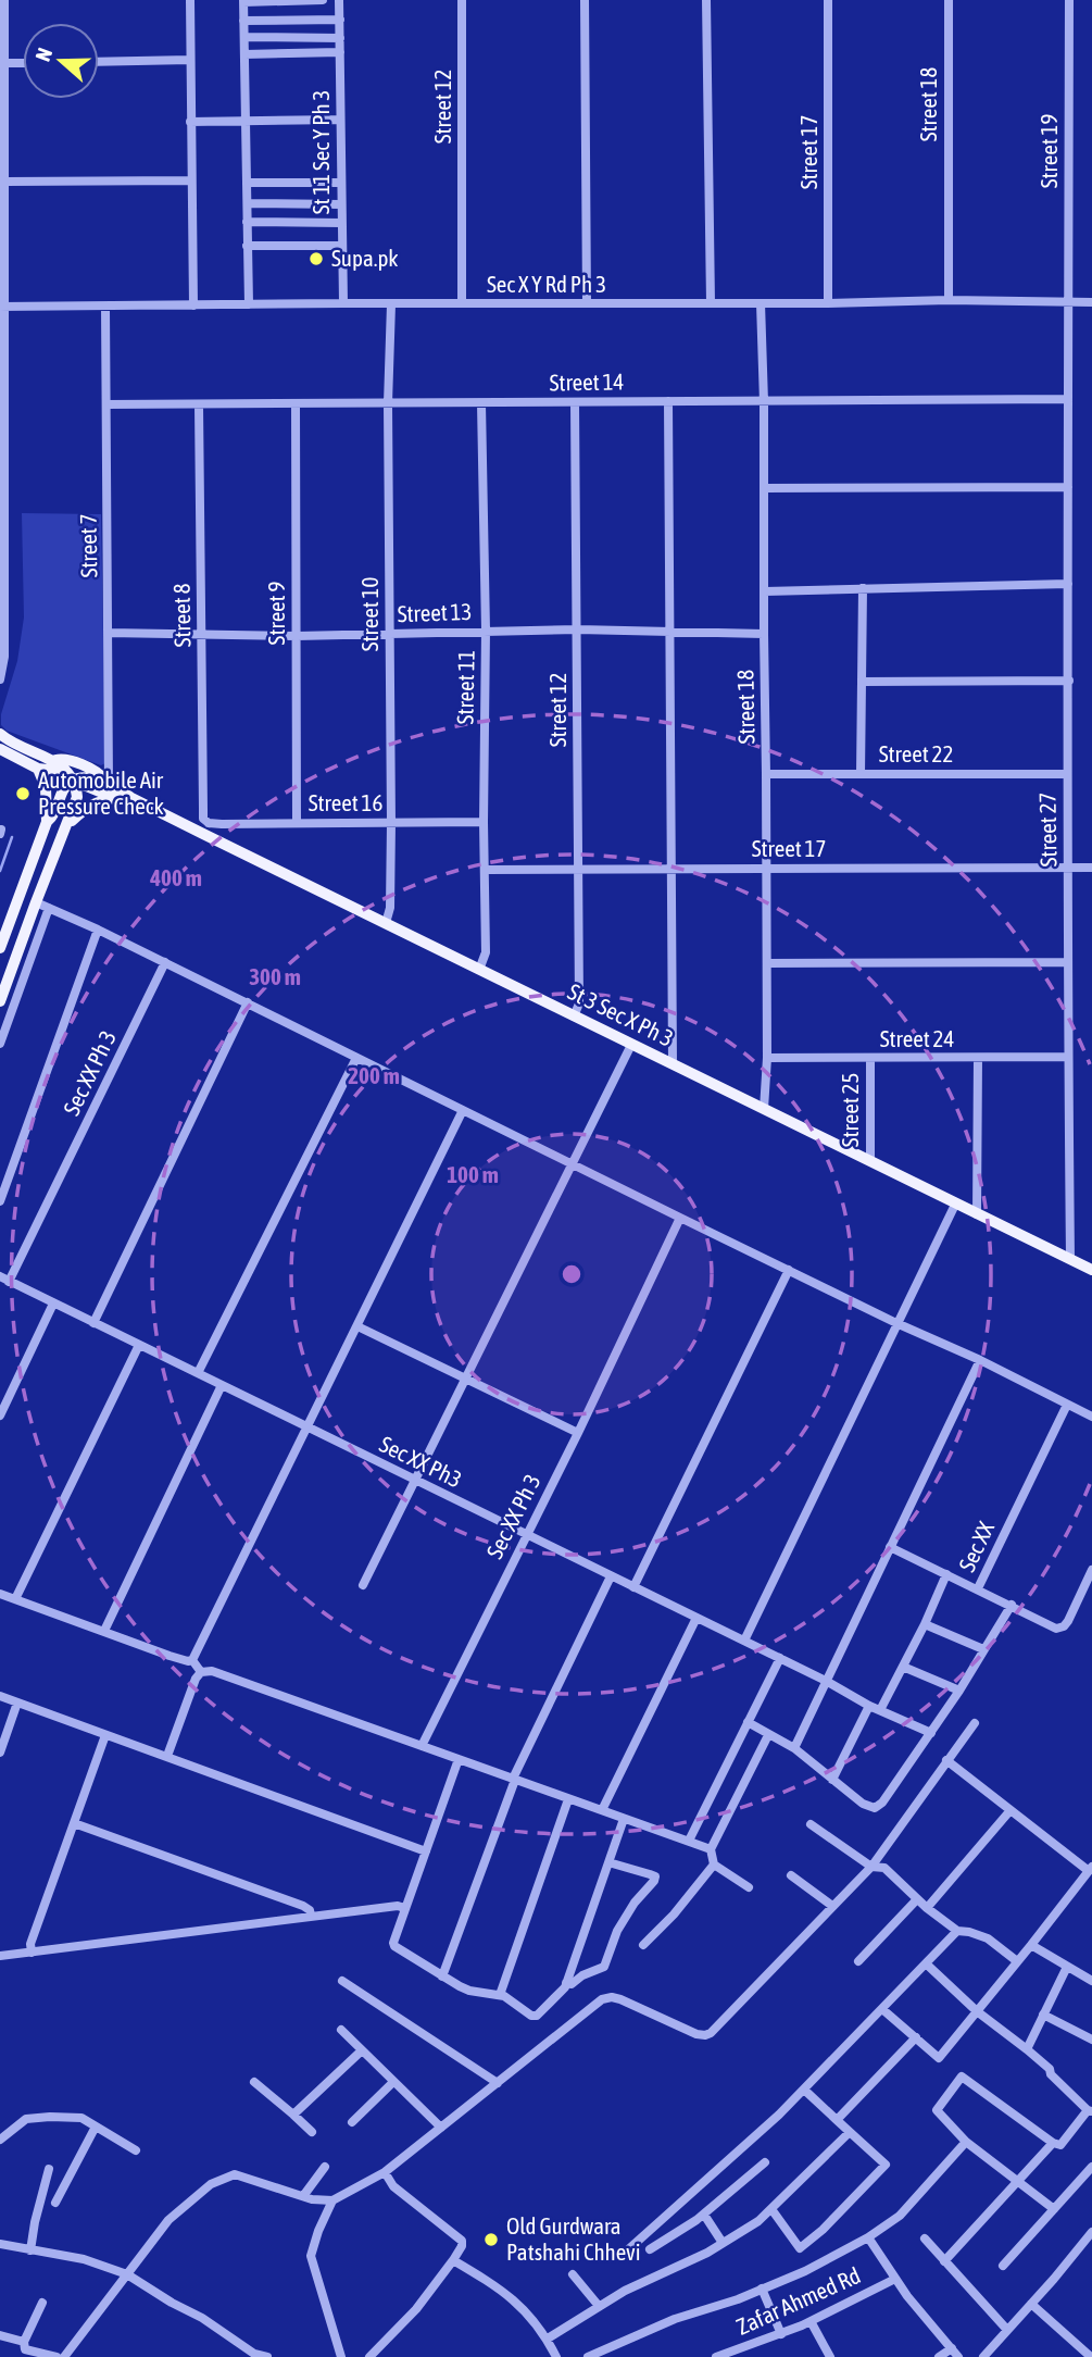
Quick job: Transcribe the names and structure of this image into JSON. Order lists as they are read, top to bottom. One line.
{"streets":{"main road":["St 3 Sec X Ph 3"],"street":["Street 18","Street 12","Street 19","St 11 Sec Y Ph 3","Street 17","Sec X Y Rd Ph 3","Street 14","Street 7","Street 9","Street 13","Street 10","Street 8","Street 11","Street 22","Street 16","Street 27","Street 24","Sec XX Ph 3","Street 25","Sec XX Ph3","Sec XX","Zafar Ahmed Rd"]},"crossings":[["Street 18","Street 17"],["Street 18","Sec X Y Rd Ph 3"],["Street 18","Street 14"],["Street 18","Street 13"],["Street 18","Street 22"],["Street 18","St 3 Sec X Ph 3"],["Street 18","Street 24"],["Street 12","Street 17"],["Street 12","Sec X Y Rd Ph 3"],["Street 12","Street 14"],["Street 12","Street 13"],["Street 12","St 3 Sec X Ph 3"],["Street 19","Sec X Y Rd Ph 3"],["Street 19","Street 14"],["Street 19","Street 27"],["St 11 Sec Y Ph 3","Sec X Y Rd Ph 3"],["Street 17","Sec X Y Rd Ph 3"],["Street 17","Street 11"],["Street 17","Street 27"],["Sec X Y Rd Ph 3","Street 7"],["Sec X Y Rd Ph 3","Street 10"],["Street 14","Street 7"],["Street 14","Street 9"],["Street 14","Street 10"],["Street 14","Street 8"],["Street 14","Street 11"],["Street 14","Street 27"],["Street 7","Street 13"],["Street 7","St 3 Sec X Ph 3"],["Street 9","Street 13"],["Street 9","Street 16"],["Street 13","Street 10"],["Street 13","Street 8"],["Street 13","Street 11"],["Street 10","Street 16"],["Street 10","St 3 Sec X Ph 3"],["Street 8","Street 16"],["Street 8","St 3 Sec X Ph 3"],["Street 11","Street 16"],["Street 11","St 3 Sec X Ph 3"],["Street 22","Street 27"],["Street 16","St 3 Sec X Ph 3"],["Street 27","St 3 Sec X Ph 3"],["Street 27","Street 24"],["St 3 Sec X Ph 3","Street 25"],["Street 24","Street 25"],["Sec XX Ph 3","Sec XX Ph3"]],"places":["Supa.pk","Automobile Air Pressure Check","Old Gurdwara Patshahi Chhevi"],"north":"left","rings":["400 m","300 m","200 m","100 m"]}
